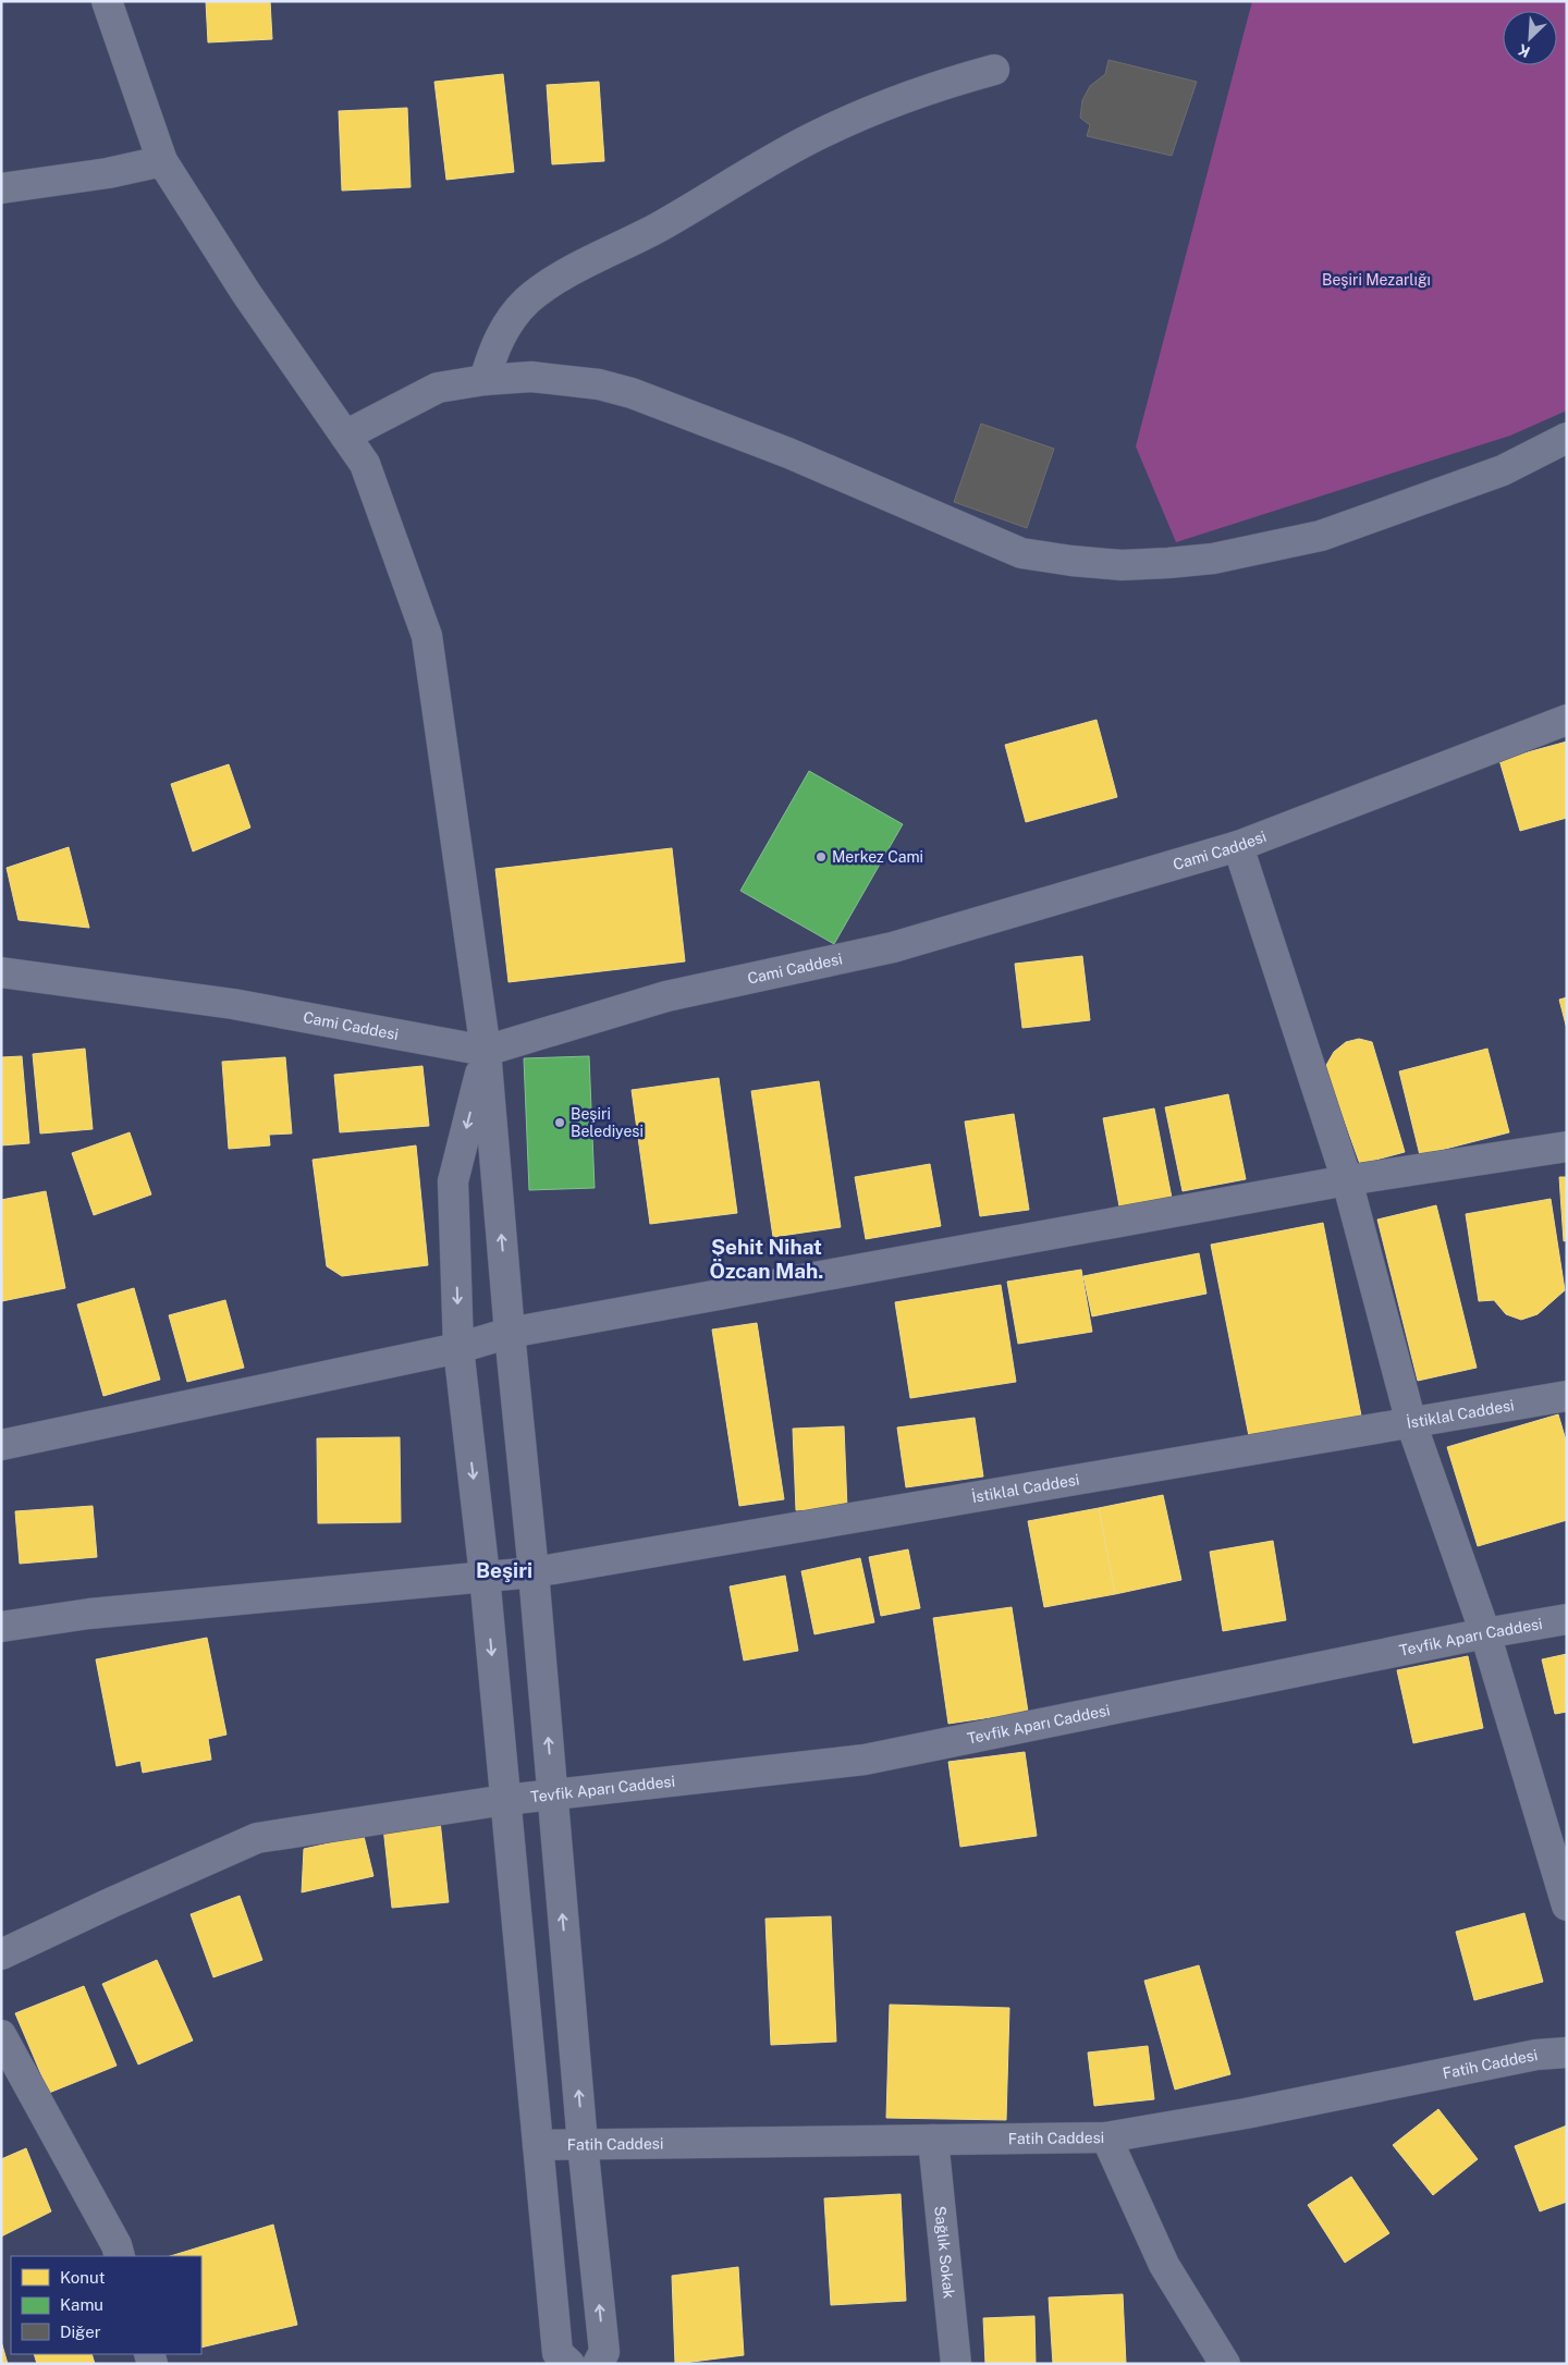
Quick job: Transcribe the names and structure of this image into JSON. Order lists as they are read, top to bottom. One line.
{"streets":{"street":["Cami Caddesi","İstiklal Caddesi","Tevfik Aparı Caddesi","Fatih Caddesi","Sağlık Sokak"]},"crossings":[["Fatih Caddesi","Sağlık Sokak"]],"districts":["Şehit Nihat Özcan Mah.","Beşiri"],"parks":["Beşiri Mezarlığı"],"places":["Merkez Cami","Beşiri Belediyesi"],"legend":["Konut","Kamu","Diğer"],"north":"bottom left"}
